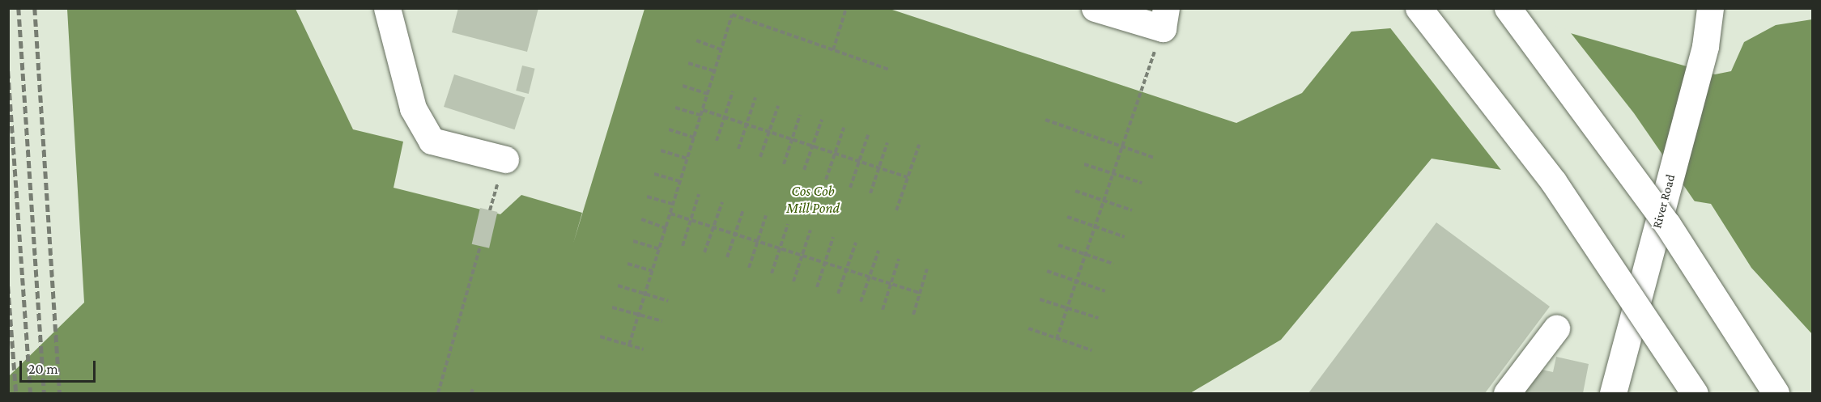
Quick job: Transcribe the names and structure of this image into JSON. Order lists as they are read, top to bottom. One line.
{"streets":{"main road":["River Road"]},"water":["Cos Cob Mill Pond"],"scale_bar":"20 m"}
